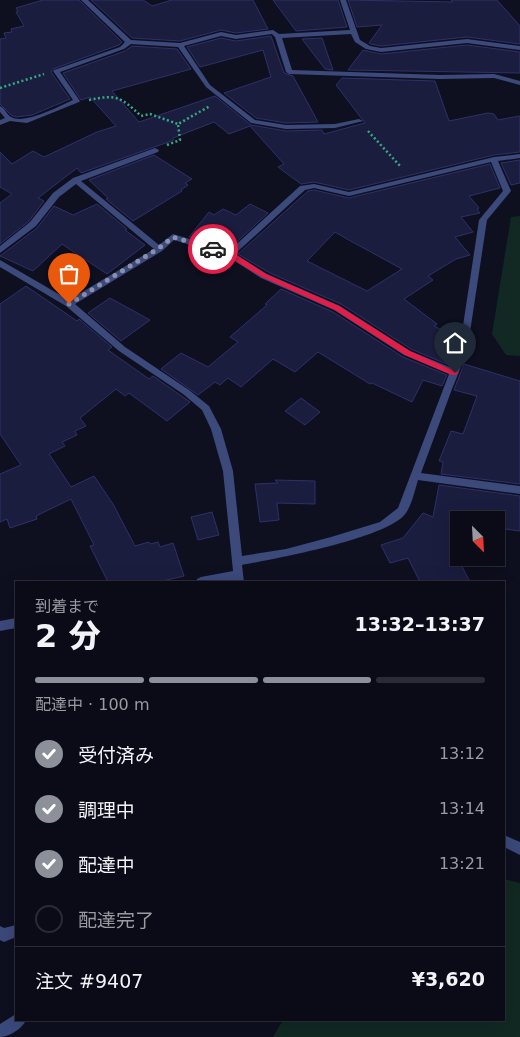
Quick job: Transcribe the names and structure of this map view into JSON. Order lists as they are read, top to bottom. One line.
{"north":"bottom right","page":{"heading":["2 分","到着まで","13:32–13:37"],"panel":["注文 #9407","¥3,620"],"bar":"配達中 · 100 m","list":[["受付済み","13:12"],["調理中","13:14"],["配達中","13:21"],"配達完了"]}}
